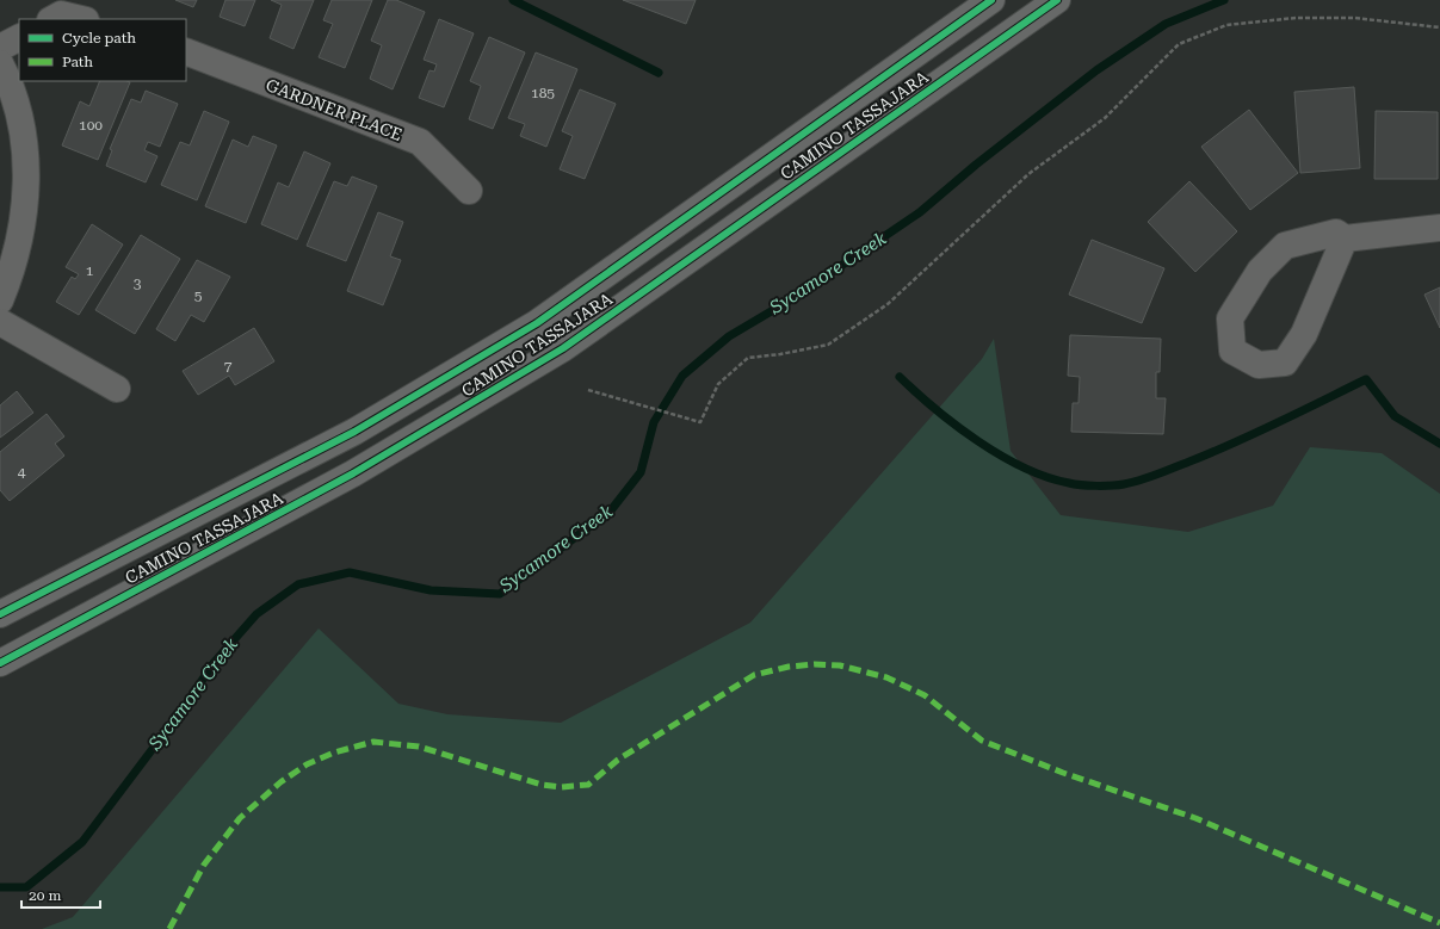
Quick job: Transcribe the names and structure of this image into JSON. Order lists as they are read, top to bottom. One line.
{"streets":{"main road":["CAMINO TASSAJARA"],"street":["GARDNER PLACE"]},"water":["Sycamore Creek"],"house_numbers":["185","100","1","3","5","7","4"],"legend":["Cycle path","Path"],"scale_bar":"20 m"}
